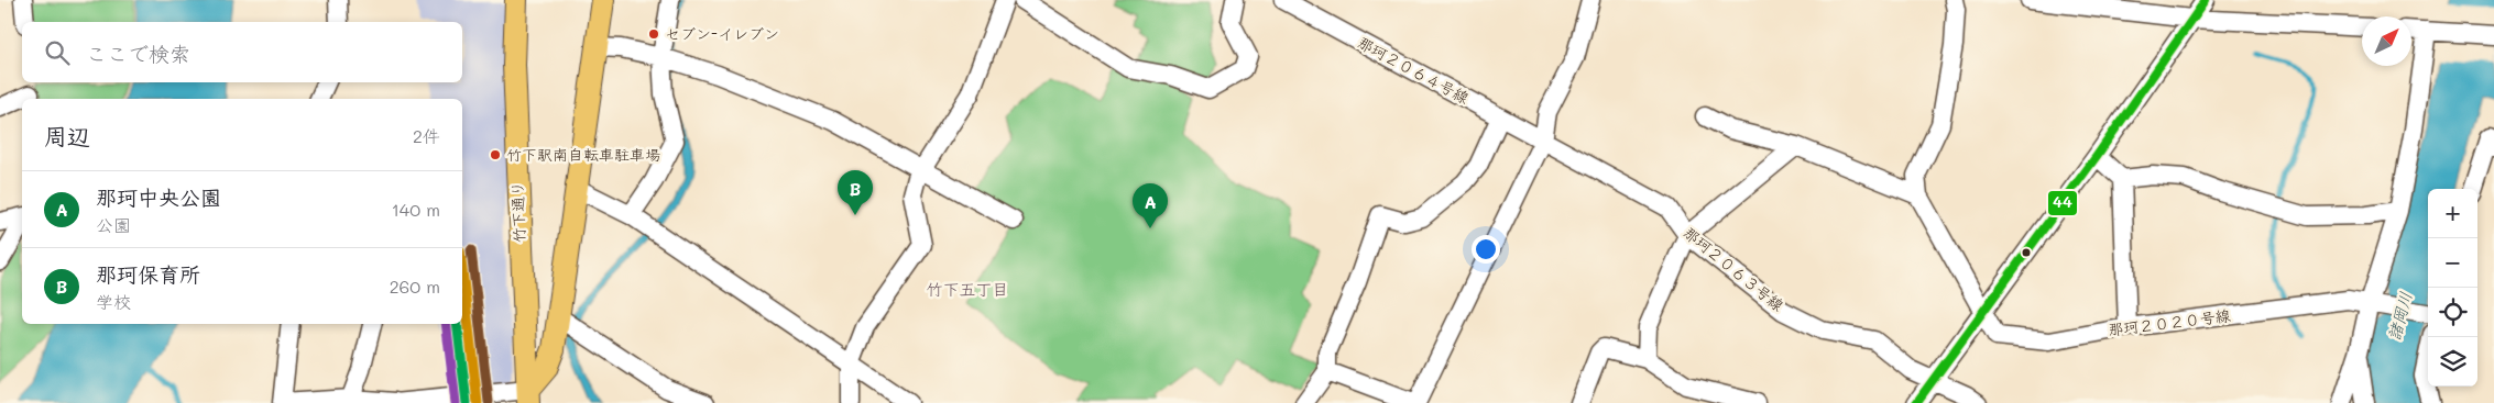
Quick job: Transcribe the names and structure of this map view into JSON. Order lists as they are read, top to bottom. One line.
{"streets":{"main road":["竹下通り"],"street":["那珂２０６４号線","那珂２０６３号線","那珂２０２０号線"]},"crossings":[["那珂２０６４号線","那珂２０６３号線"]],"districts":["竹下五丁目"],"water":["諸岡川"],"places":["セブン-イレブン","竹下駅南自転車駐車場"],"lines":["transit line 44"],"north":"top right","page":{"search":"ここで検索","heading":["周辺","2件"],"pins":["B","A"],"list":[{"mark":"A","name":"那珂中央公園","note":"公園","value":"140 m"},{"mark":"B","name":"那珂保育所","note":"学校","value":"260 m"}],"map_buttons":["+","−"]}}
